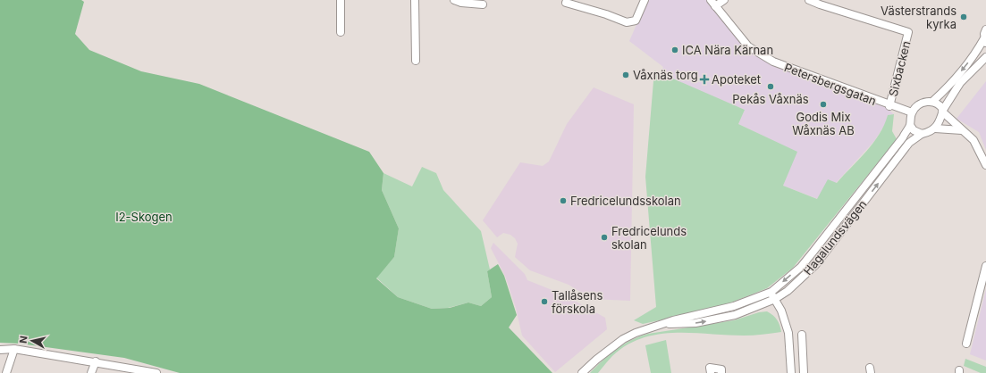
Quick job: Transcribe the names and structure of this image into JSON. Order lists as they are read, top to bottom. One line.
{"streets":{"street":["Sixbacken","Petersbergsgatan","Hagalundsvägen"]},"crossings":[["Sixbacken","Petersbergsgatan"],["Petersbergsgatan","Hagalundsvägen"]],"parks":["I2-Skogen"],"places":{"other":["Västerstrands kyrka","ICA Nära Kärnan","Våxnäs torg","Pekås Våxnäs","Godis Mix Wåxnäs AB","Fredricelundsskolan","Fredricelunds skolan","Tallåsens förskola"],"health":["Apoteket"]},"north":"left"}
